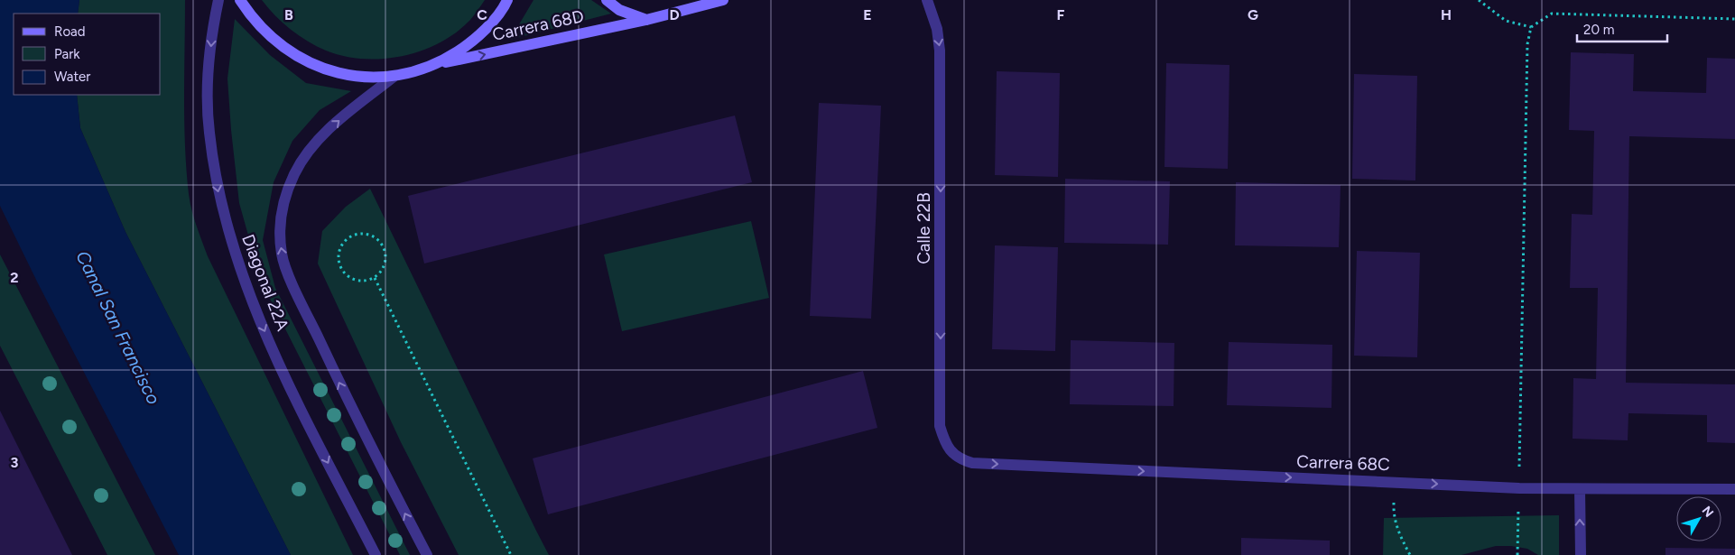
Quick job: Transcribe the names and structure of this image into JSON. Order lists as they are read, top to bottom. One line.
{"streets":{"main road":["Carrera 68D"],"street":["Calle 22B","Diagonal 22A","Carrera 68C"]},"crossings":[["Calle 22B","Carrera 68C"]],"one_way":["Carrera 68D","Calle 22B","Carrera 68C"],"water":["Canal San Francisco"],"legend":["Road","Park","Water"],"scale_bar":"20 m","north":"top right","grid":{"columns":["B","C","D","E","F","G","H"],"rows":["2","3"]}}
